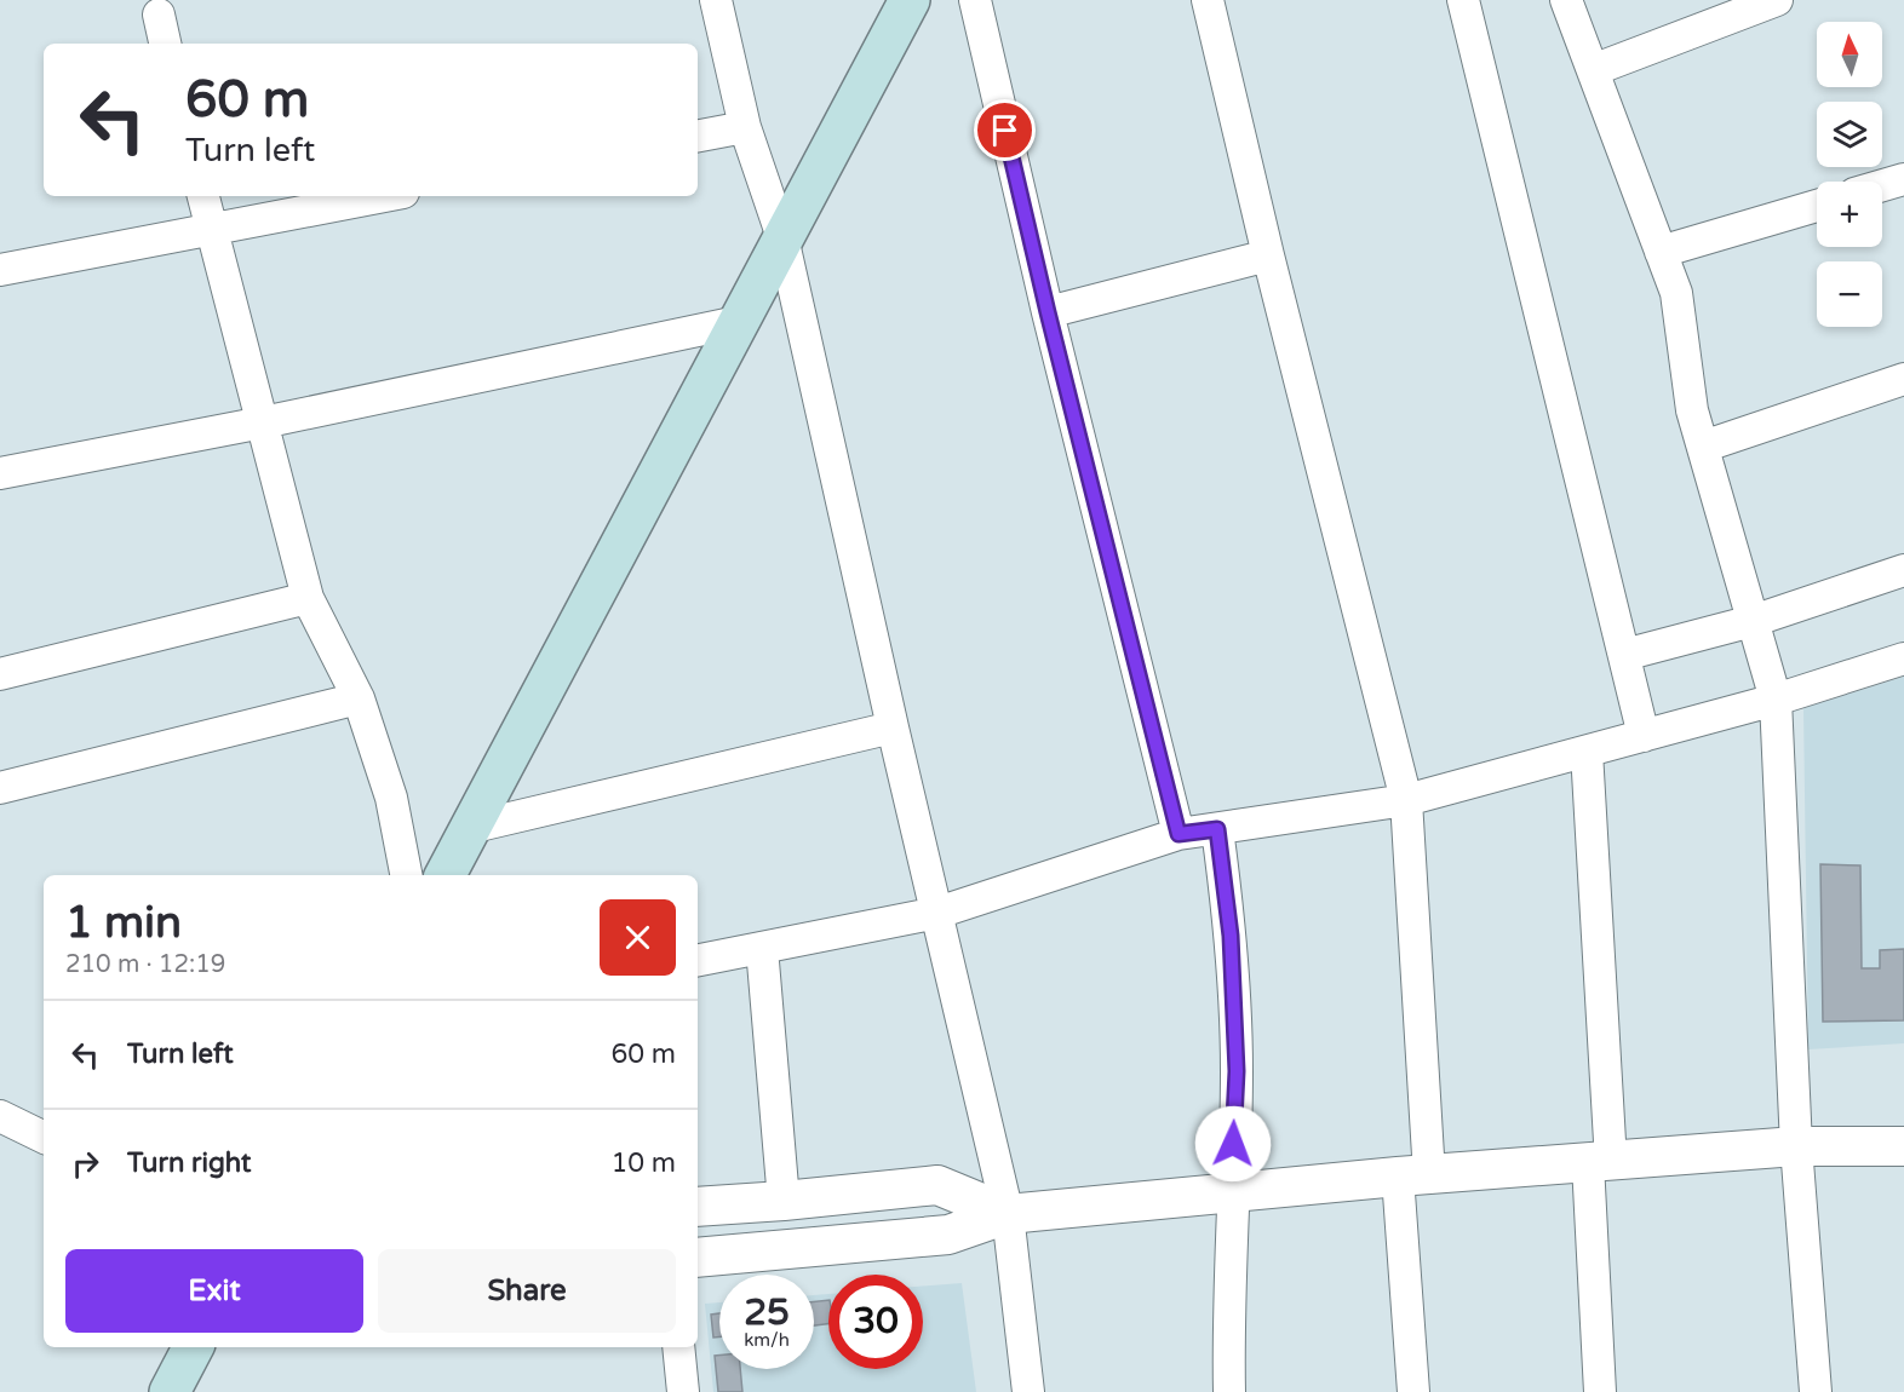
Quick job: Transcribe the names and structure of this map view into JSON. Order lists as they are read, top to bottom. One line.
{"north":"top","page":{"map_buttons":["+","−"],"turn":["60 m","Turn left"],"heading":["1 min","210 m · 12:19"],"list":[{"name":"Turn left","value":"60 m"},{"name":"Turn right","value":"10 m"}],"buttons":["Exit","Share"],"speed":"25 km/h","limit":"30"}}
